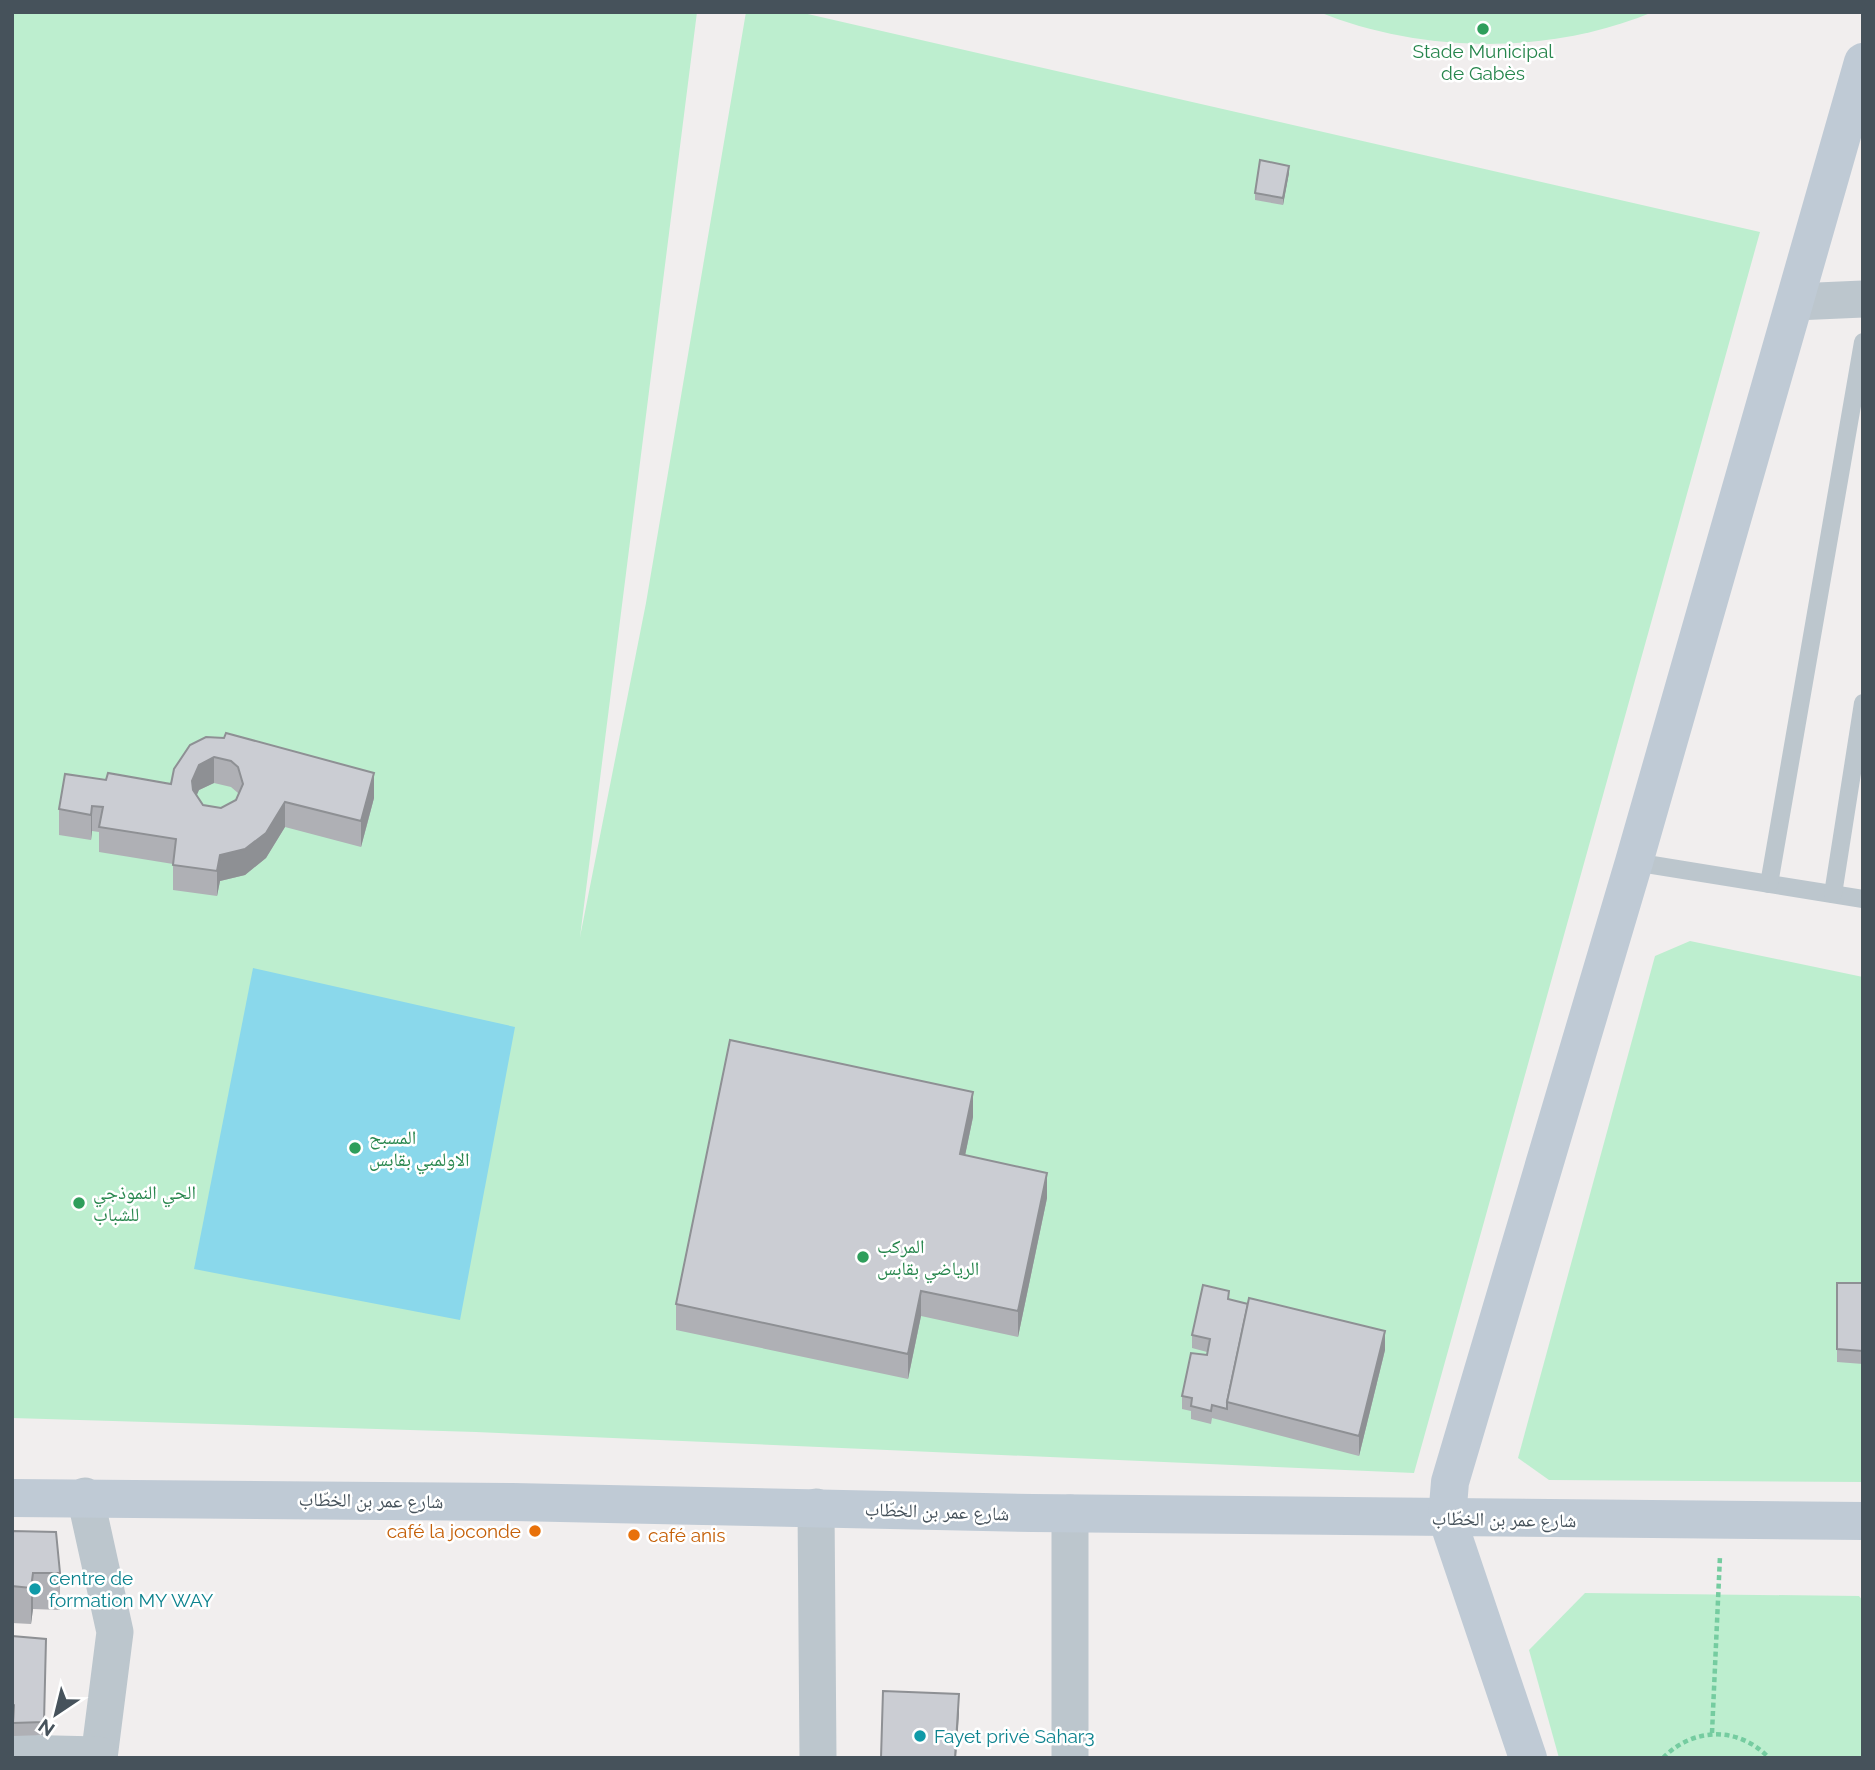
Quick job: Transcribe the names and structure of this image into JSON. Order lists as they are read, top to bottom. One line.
{"streets":{"street":["شارع عمر بن الخطّاب"]},"places":["Stade Municipal de Gabès","المسبح الاولمبي بقابس","الحي النموذجي للشباب","المركب الرياضي بقابس","café la joconde","café anis","centre de formation MY WAY","Fayet privė Sahar3"],"north":"bottom left"}
